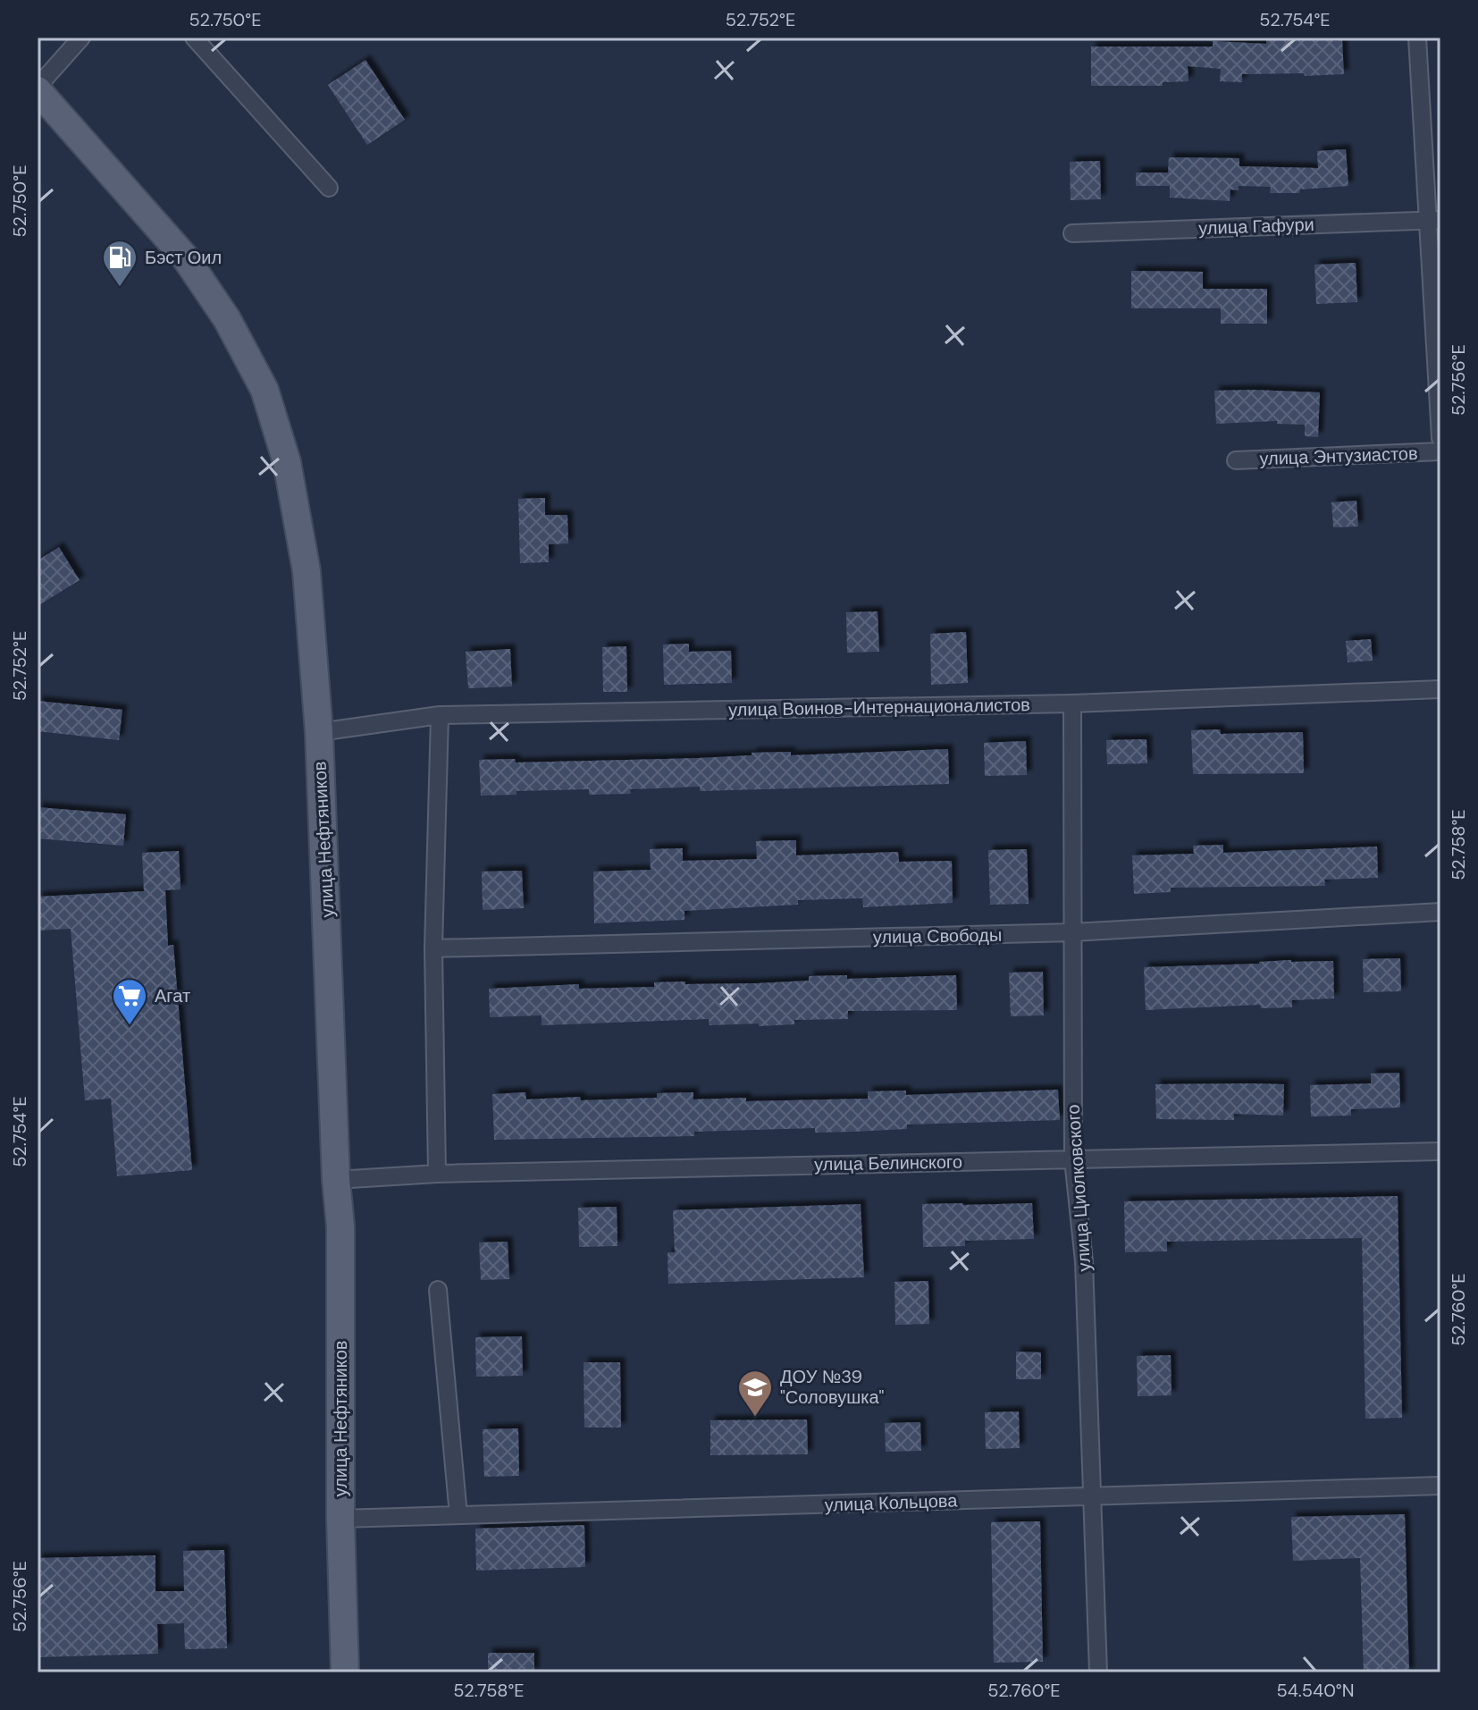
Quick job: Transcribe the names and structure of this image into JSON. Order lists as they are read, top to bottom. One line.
{"streets":{"main road":["улица Нефтяников"],"street":["улица Гафури","улица Энтузиастов","улица Воинов-Интернационалистов","улица Свободы","улица Белинского","улица Циолковского","улица Кольцова"]},"crossings":[["улица Воинов-Интернационалистов","улица Нефтяников"],["улица Воинов-Интернационалистов","улица Циолковского"],["улица Нефтяников","улица Белинского"],["улица Нефтяников","улица Кольцова"],["улица Свободы","улица Циолковского"],["улица Белинского","улица Циолковского"],["улица Циолковского","улица Кольцова"]],"places":{"fuel station":["Бэст Оил"],"supermarket":["Агат"],"school or university":["ДОУ №39 \"Соловушка\""]},"coordinates":["52.750°E","52.752°E","52.754°E","52.756°E","52.758°E","52.760°E","54.540°N"]}
